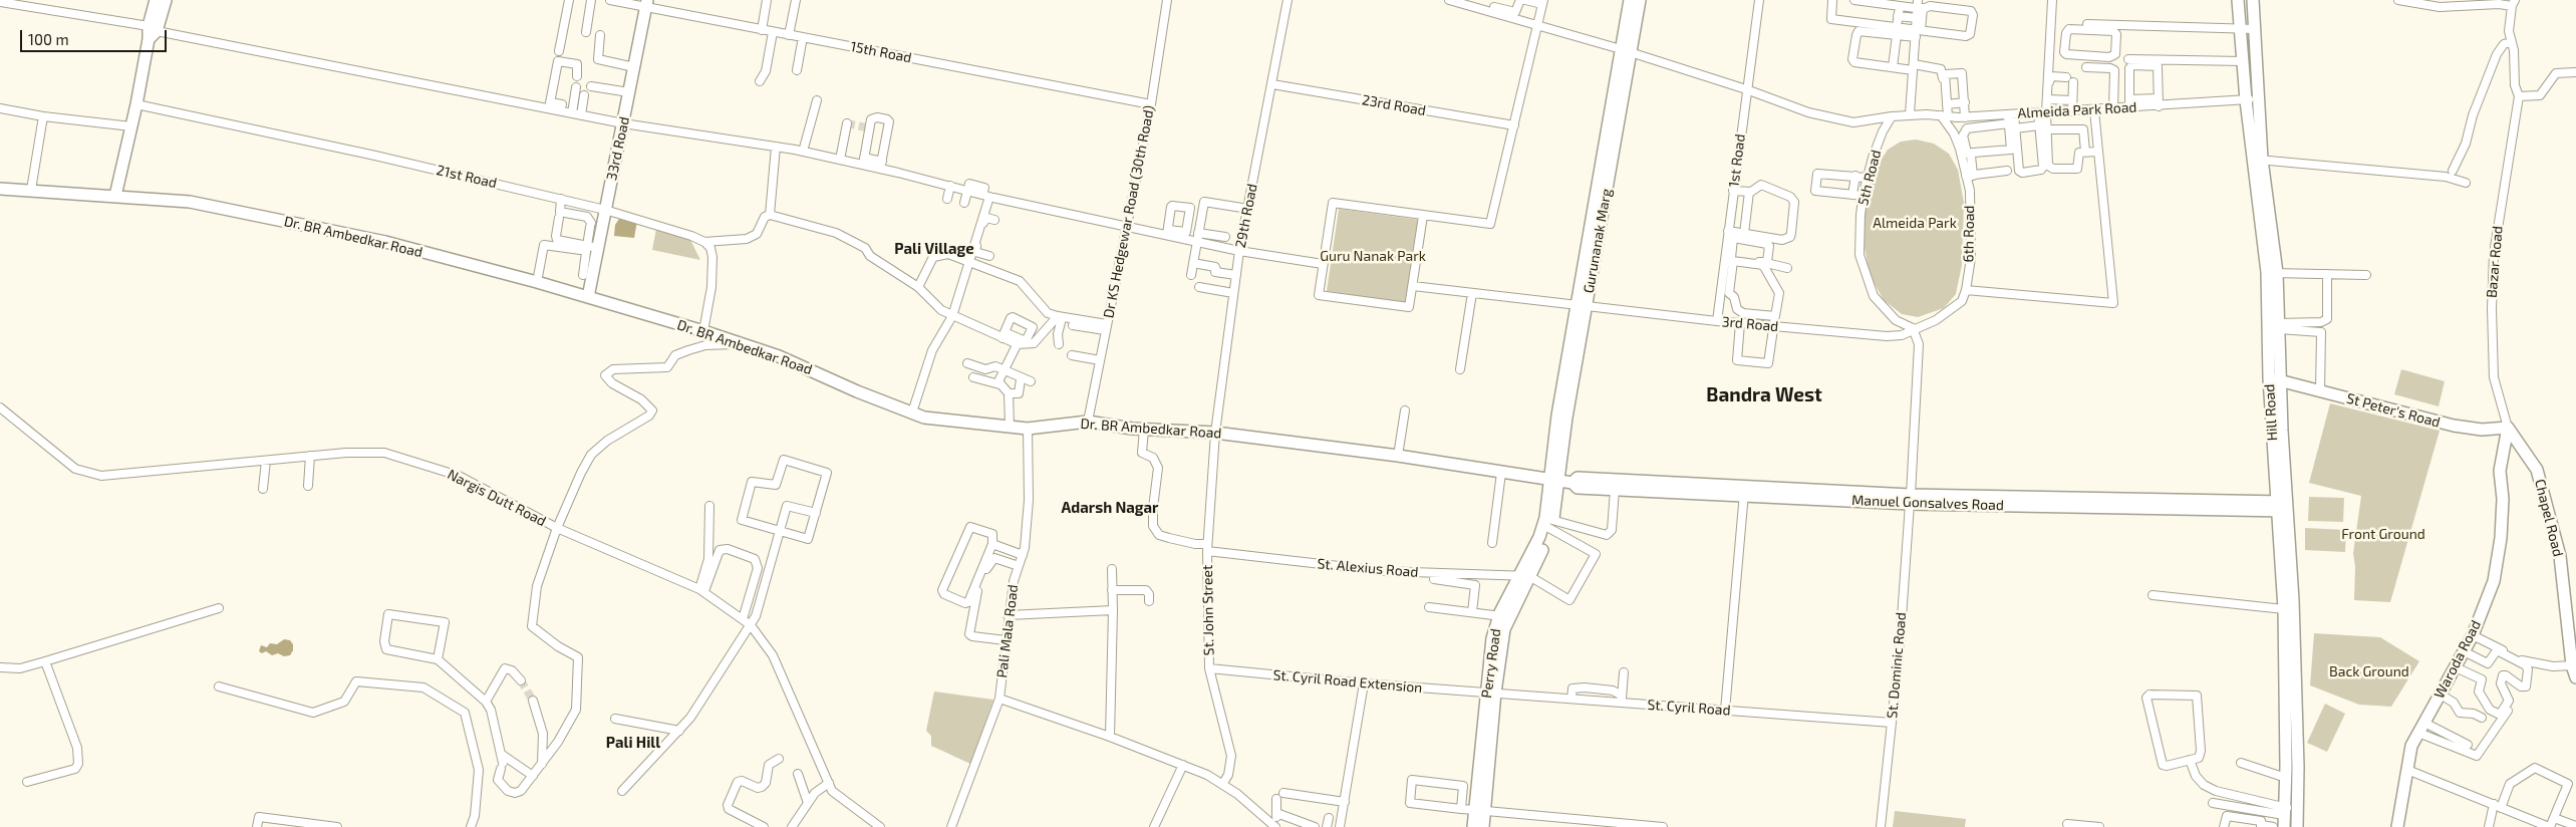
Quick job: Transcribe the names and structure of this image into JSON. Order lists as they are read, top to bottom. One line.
{"streets":{"street":["15th Road","23rd Road","Almeida Park Road","33rd Road","1st Road","21st Road","5th Road","Dr KS Hedgewar Road (30th Road)","29th Road","6th Road","Dr. BR Ambedkar Road","Gurunanak Marg","Bazar Road","3rd Road","St Peter's Road","Hill Road","Nargis Dutt Road","Manuel Gonsalves Road","Chapel Road","St. Alexius Road","St. John Street","Pali Mala Road","Waroda Road","Perry Road","St. Dominic Road","St. Cyril Road Extension","St. Cyril Road"]},"crossings":[["15th Road","33rd Road"],["15th Road","Dr KS Hedgewar Road (30th Road)"],["23rd Road","29th Road"],["Almeida Park Road","6th Road"],["Almeida Park Road","Hill Road"],["33rd Road","21st Road"],["33rd Road","Dr. BR Ambedkar Road"],["1st Road","3rd Road"],["5th Road","6th Road"],["5th Road","3rd Road"],["5th Road","St. Dominic Road"],["Dr KS Hedgewar Road (30th Road)","Dr. BR Ambedkar Road"],["29th Road","Dr. BR Ambedkar Road"],["29th Road","St. John Street"],["6th Road","3rd Road"],["6th Road","St. Dominic Road"],["Dr. BR Ambedkar Road","Gurunanak Marg"],["Dr. BR Ambedkar Road","Manuel Gonsalves Road"],["Dr. BR Ambedkar Road","St. Alexius Road"],["Dr. BR Ambedkar Road","St. John Street"],["Dr. BR Ambedkar Road","Pali Mala Road"],["Dr. BR Ambedkar Road","Perry Road"],["Gurunanak Marg","3rd Road"],["Gurunanak Marg","Manuel Gonsalves Road"],["Gurunanak Marg","Perry Road"],["Bazar Road","St Peter's Road"],["Bazar Road","Chapel Road"],["Bazar Road","Waroda Road"],["3rd Road","St. Dominic Road"],["St Peter's Road","Hill Road"],["St Peter's Road","Chapel Road"],["St Peter's Road","Waroda Road"],["Hill Road","Manuel Gonsalves Road"],["Manuel Gonsalves Road","Perry Road"],["Manuel Gonsalves Road","St. Dominic Road"],["Chapel Road","Waroda Road"],["St. Alexius Road","St. John Street"],["St. Alexius Road","Perry Road"],["St. John Street","St. Cyril Road Extension"],["Perry Road","St. Cyril Road Extension"],["Perry Road","St. Cyril Road"],["St. Dominic Road","St. Cyril Road"],["St. Cyril Road Extension","St. Cyril Road"]],"districts":["Pali Village","Bandra West","Adarsh Nagar","Pali Hill"],"parks":["Almeida Park","Guru Nanak Park","Front Ground","Back Ground"],"scale_bar":"100 m"}
